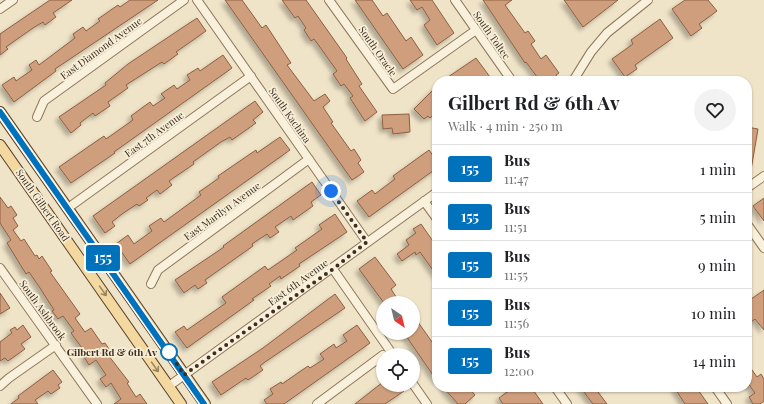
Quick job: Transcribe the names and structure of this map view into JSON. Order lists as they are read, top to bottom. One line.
{"streets":{"main road":["South Gilbert Road"],"street":["South Toltec","East Diamond Avenue","South Oracle","South Kachina","East 7th Avenue","East Marilyn Avenue","East 6th Avenue","South Ashbrook"]},"crossings":[["South Toltec","South Oracle"],["South Kachina","East 7th Avenue"],["South Kachina","East Marilyn Avenue"],["South Kachina","East 6th Avenue"],["East 7th Avenue","South Gilbert Road"],["South Gilbert Road","East 6th Avenue"]],"places":["Gilbert Rd & 6th Av"],"lines":["bus line 155"],"north":"bottom right","page":{"on_map":"155","heading":["Gilbert Rd & 6th Av","Walk · 4 min · 250 m"],"list":[{"mark":"155","name":"Bus","note":"11:47","value":"1 min"},{"mark":"155","name":"Bus","note":"11:51","value":"5 min"},{"mark":"155","name":"Bus","note":"11:55","value":"9 min"},{"mark":"155","name":"Bus","note":"11:56","value":"10 min"},{"mark":"155","name":"Bus","note":"12:00","value":"14 min"}]}}
